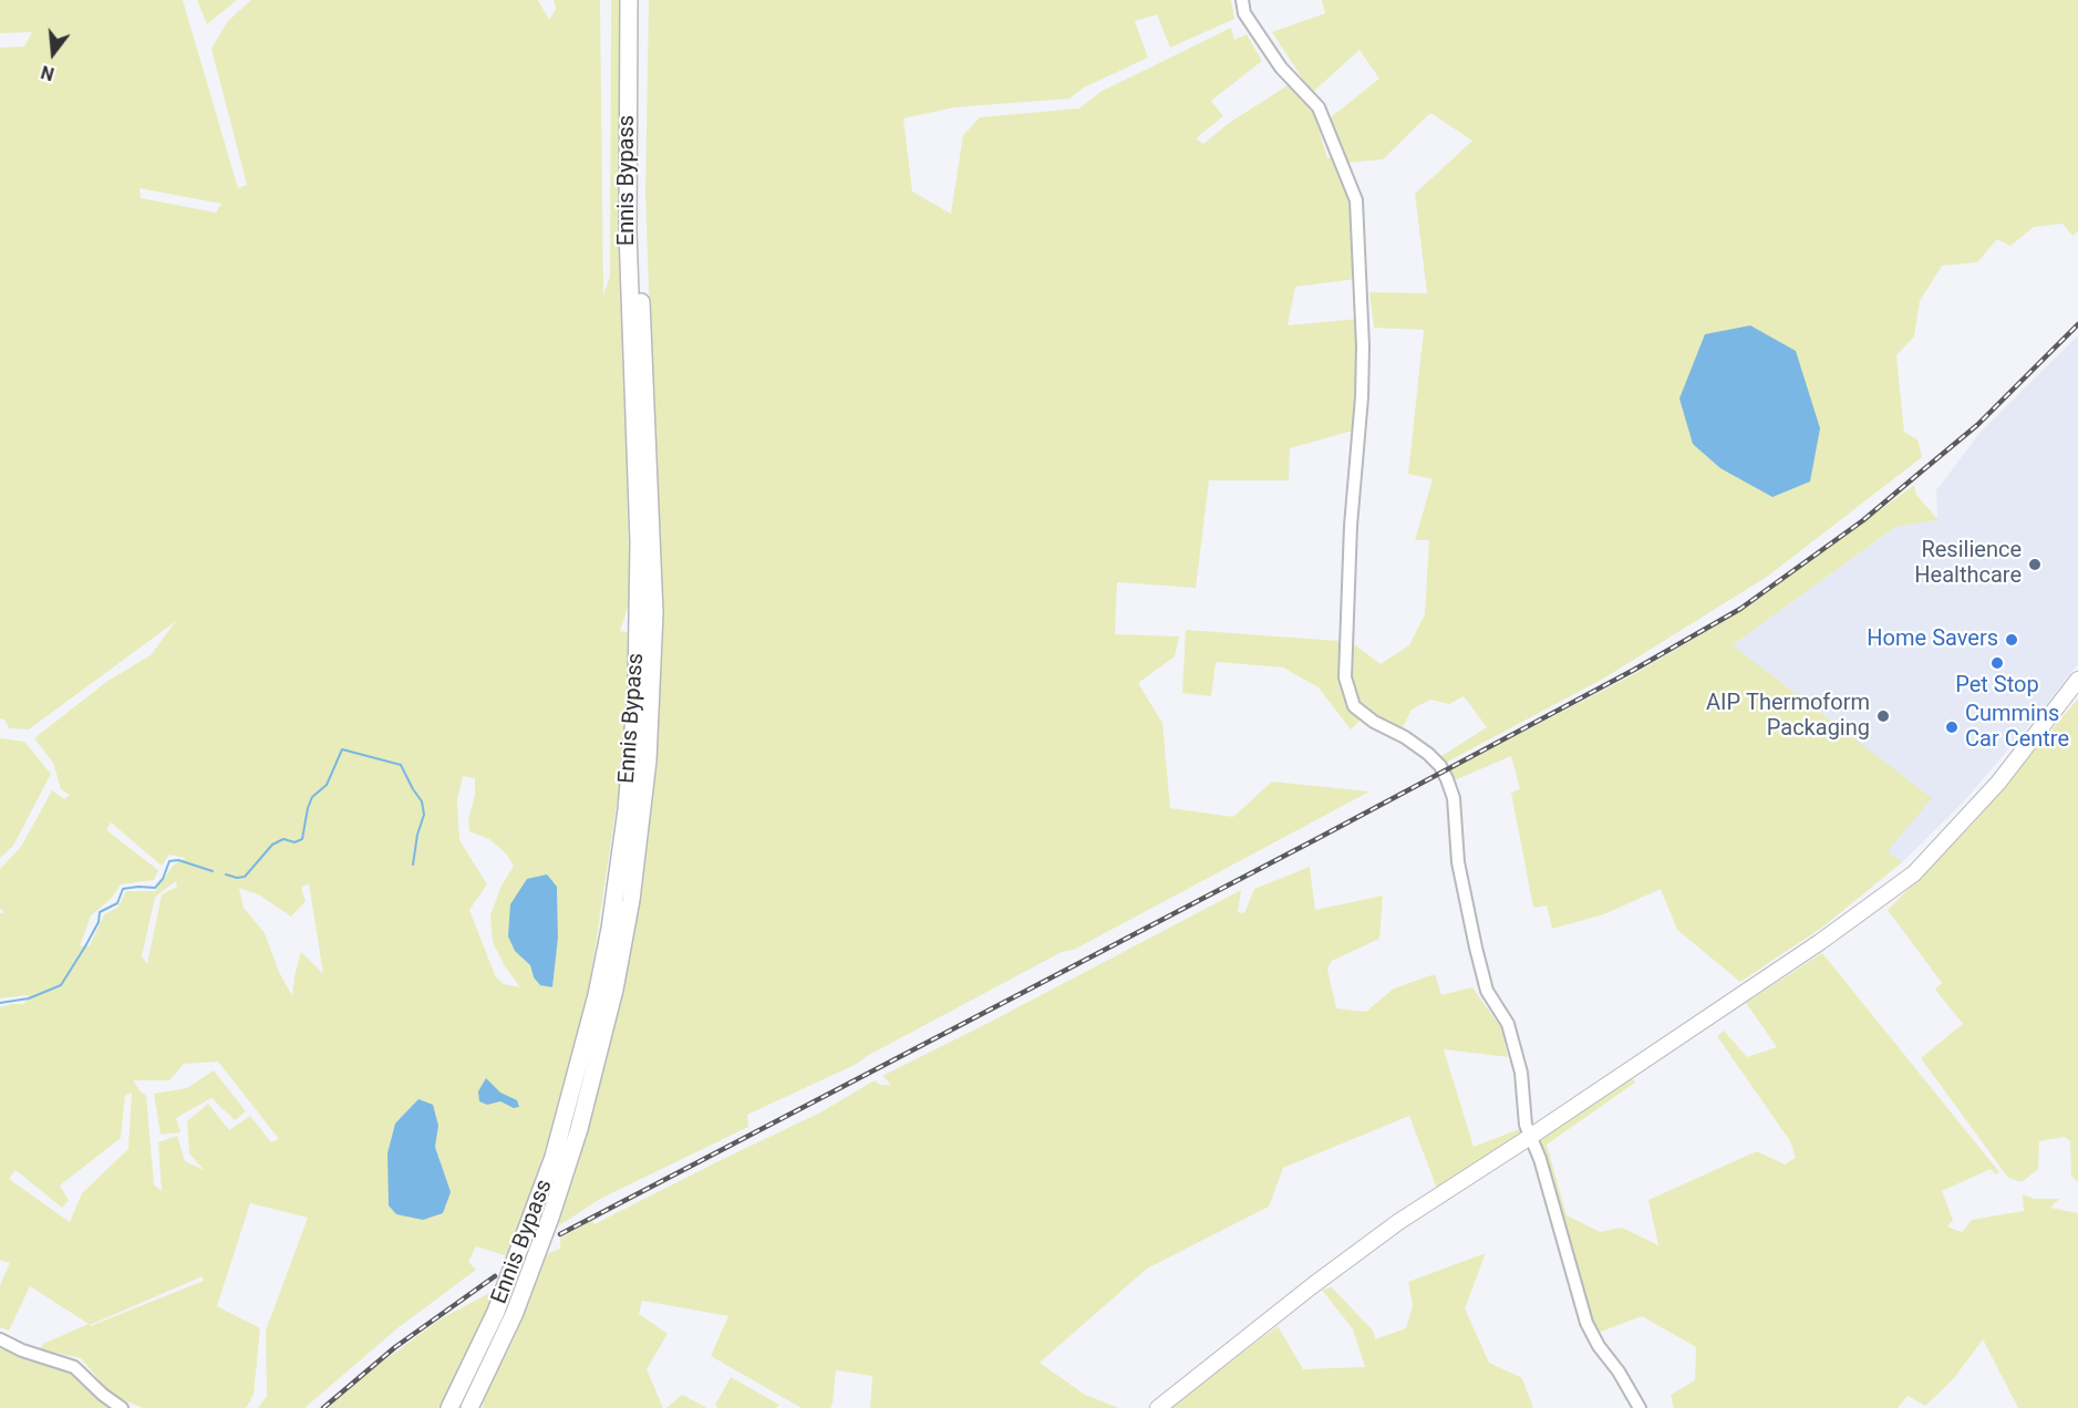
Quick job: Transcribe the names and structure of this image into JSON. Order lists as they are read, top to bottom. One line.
{"streets":{"highway":["Ennis Bypass"]},"places":["Resilience Healthcare","Home Savers","Pet Stop","AIP Thermoform Packaging","Cummins Car Centre"],"north":"bottom"}
